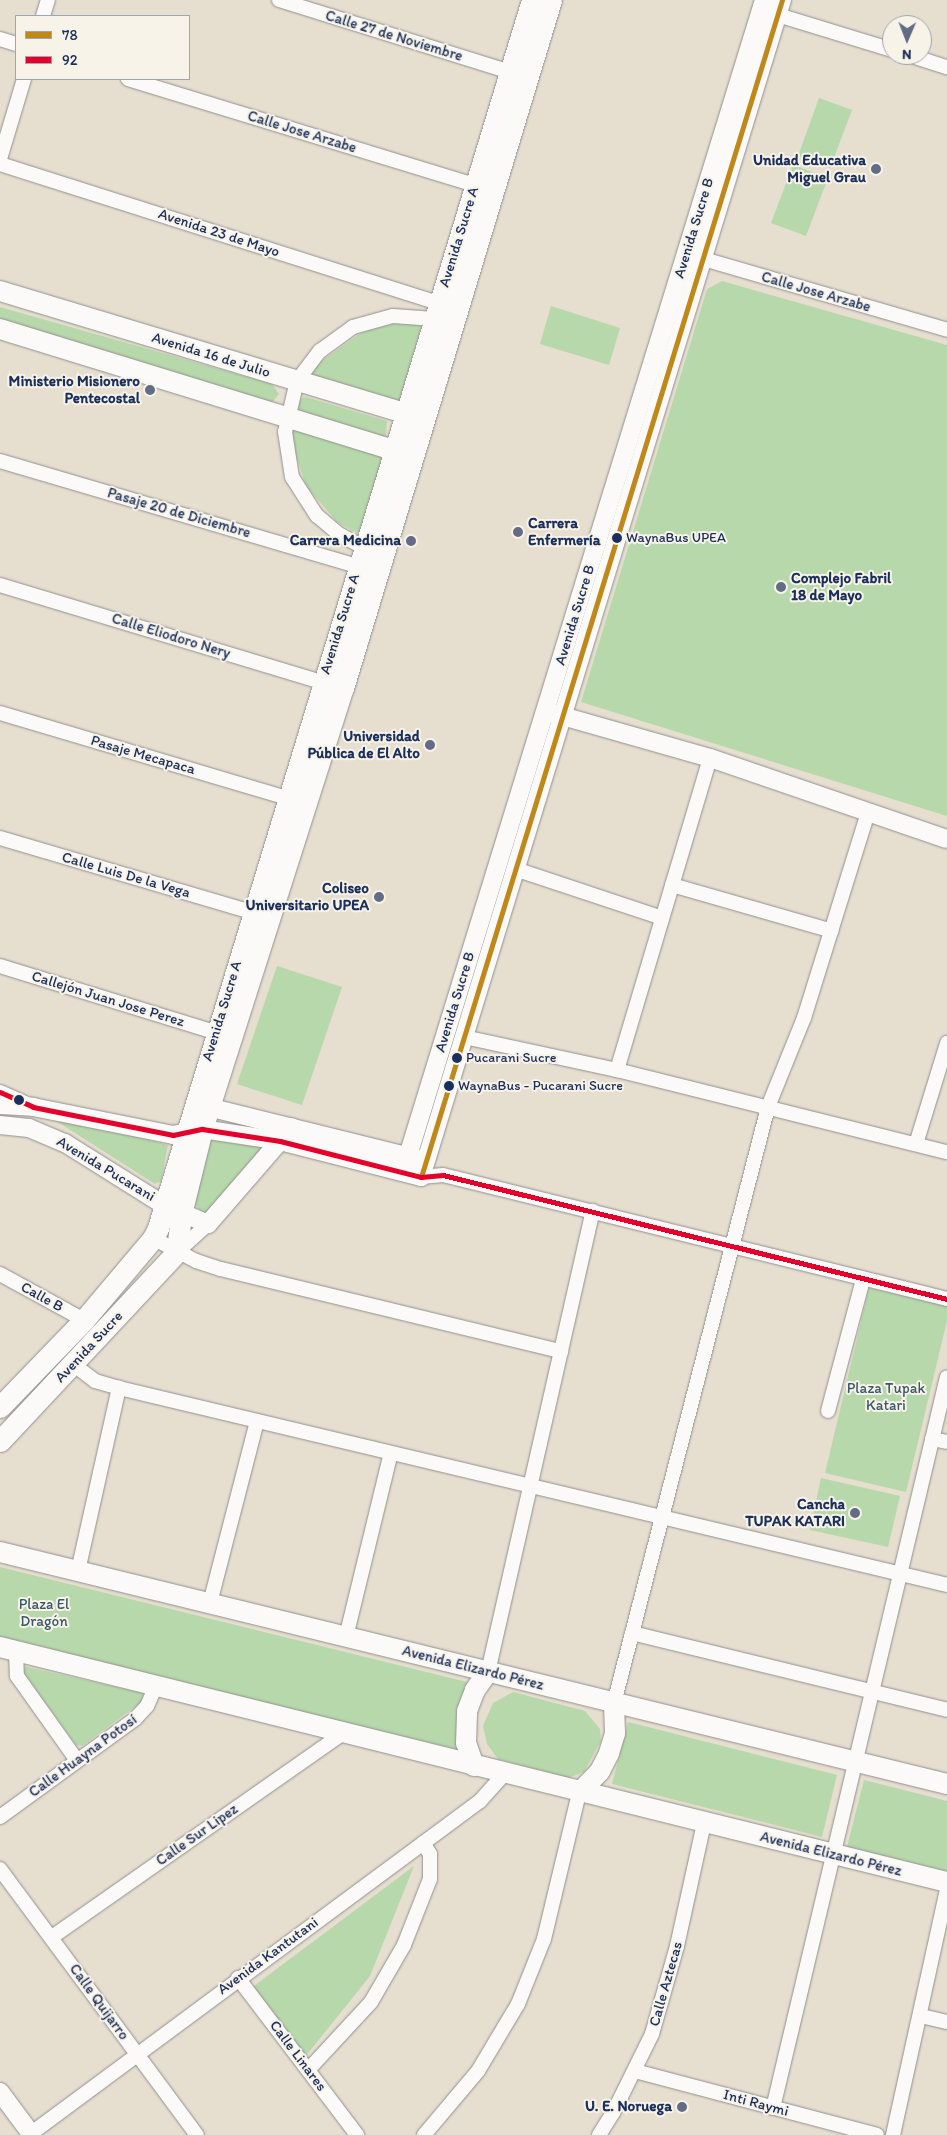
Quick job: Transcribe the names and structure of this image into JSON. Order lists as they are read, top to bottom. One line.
{"streets":{"main road":["Avenida Sucre A","Avenida 16 de Julio","Avenida Sucre","Avenida Elizardo Pérez"],"street":["Calle 27 de Noviembre","Calle Jose Arzabe","Avenida Sucre B","Avenida 23 de Mayo","Pasaje 20 de Diciembre","Calle Eliodoro Nery","Pasaje Mecapaca","Calle Luis De la Vega","Callejón Juan Jose Perez","Avenida Pucarani","Calle B","Calle Huayna Potosí","Calle Sur Lipez","Avenida Kantutani","Calle Aztecas","Calle Quijarro","Calle Linares","Inti Raymi"]},"crossings":[["Calle 27 de Noviembre","Avenida Sucre A"],["Calle Jose Arzabe","Avenida Sucre B"],["Calle Jose Arzabe","Avenida Sucre A"],["Avenida 23 de Mayo","Avenida Sucre A"],["Avenida Sucre A","Avenida 16 de Julio"],["Avenida Sucre A","Pasaje 20 de Diciembre"],["Avenida Sucre A","Calle Eliodoro Nery"],["Avenida Sucre A","Pasaje Mecapaca"],["Avenida Sucre A","Calle Luis De la Vega"],["Avenida Sucre A","Callejón Juan Jose Perez"],["Avenida Sucre A","Avenida Pucarani"],["Calle B","Avenida Sucre"],["Avenida Elizardo Pérez","Calle Huayna Potosí"],["Avenida Elizardo Pérez","Calle Sur Lipez"],["Avenida Elizardo Pérez","Avenida Kantutani"],["Avenida Elizardo Pérez","Calle Aztecas"],["Calle Sur Lipez","Calle Quijarro"],["Avenida Kantutani","Calle Quijarro"],["Avenida Kantutani","Calle Linares"],["Calle Aztecas","Inti Raymi"]],"parks":["Plaza Tupak Katari","Plaza El Dragón"],"places":["Unidad Educativa Miguel Grau","Ministerio Misionero Pentecostal","Carrera Enfermería","WaynaBus UPEA","Carrera Medicina","Complejo Fabril 18 de Mayo","Universidad Pública de El Alto","Coliseo Universitario UPEA","Pucarani Sucre","WaynaBus - Pucarani Sucre","Cancha TUPAK KATARI","U. E. Noruega"],"lines":["transit line 78","transit line 92"],"legend":["78","92"],"north":"bottom"}
